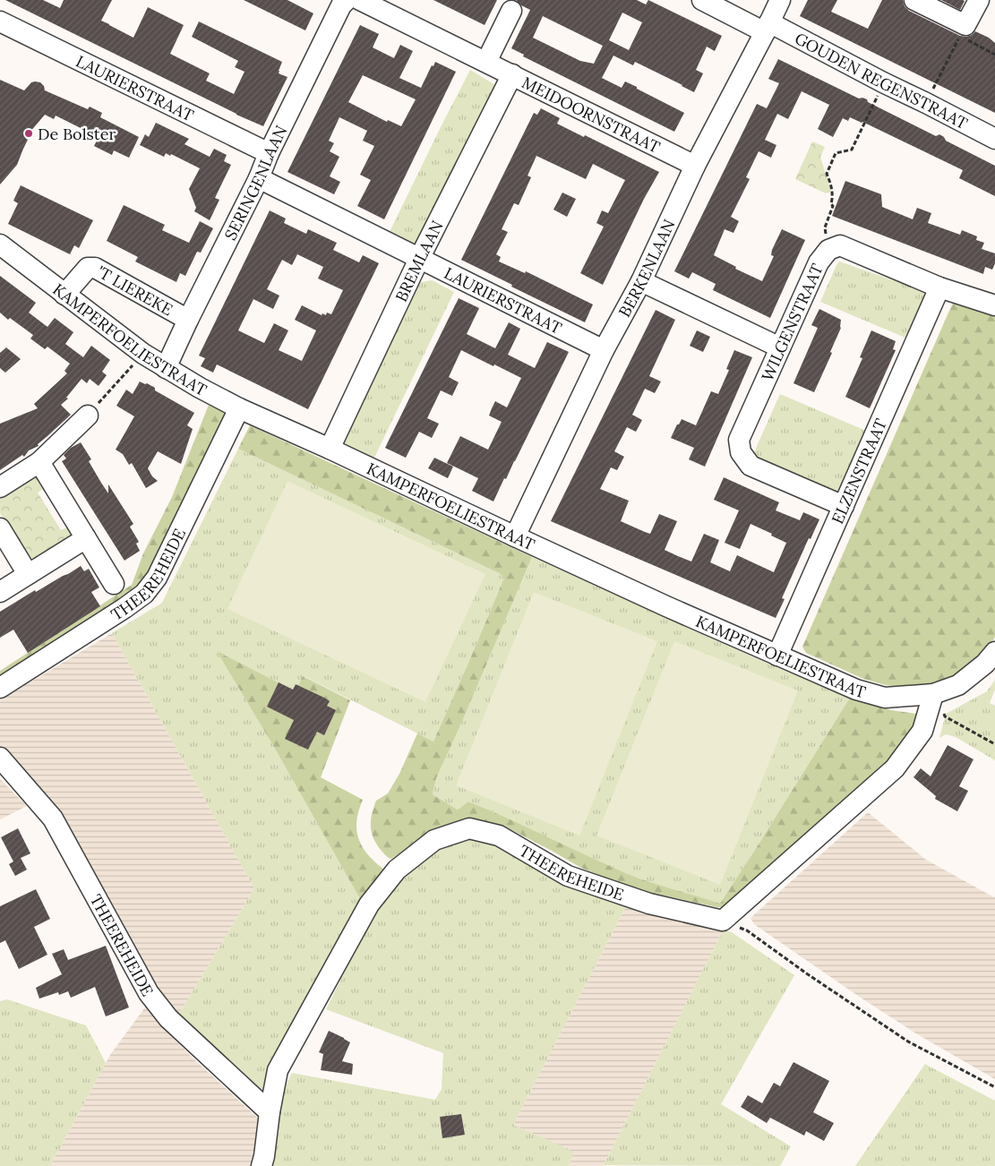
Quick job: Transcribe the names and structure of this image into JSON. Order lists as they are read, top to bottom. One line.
{"streets":{"street":["GOUDEN REGENSTRAAT","LAURIERSTRAAT","MEIDOORNSTRAAT","SERINGENLAAN","BREMLAAN","BERKENLAAN","'T LIEREKE","WILGENSTRAAT","KAMPERFOELIESTRAAT","ELZENSTRAAT","THEEREHEIDE"]},"crossings":[["GOUDEN REGENSTRAAT","BERKENLAAN"],["LAURIERSTRAAT","SERINGENLAAN"],["LAURIERSTRAAT","BREMLAAN"],["LAURIERSTRAAT","BERKENLAAN"],["MEIDOORNSTRAAT","BREMLAAN"],["MEIDOORNSTRAAT","BERKENLAAN"],["SERINGENLAAN","'T LIEREKE"],["SERINGENLAAN","KAMPERFOELIESTRAAT"],["BREMLAAN","KAMPERFOELIESTRAAT"],["BERKENLAAN","KAMPERFOELIESTRAAT"],["'T LIEREKE","KAMPERFOELIESTRAAT"],["WILGENSTRAAT","ELZENSTRAAT"],["KAMPERFOELIESTRAAT","ELZENSTRAAT"],["KAMPERFOELIESTRAAT","THEEREHEIDE"]],"places":["De Bolster"]}
